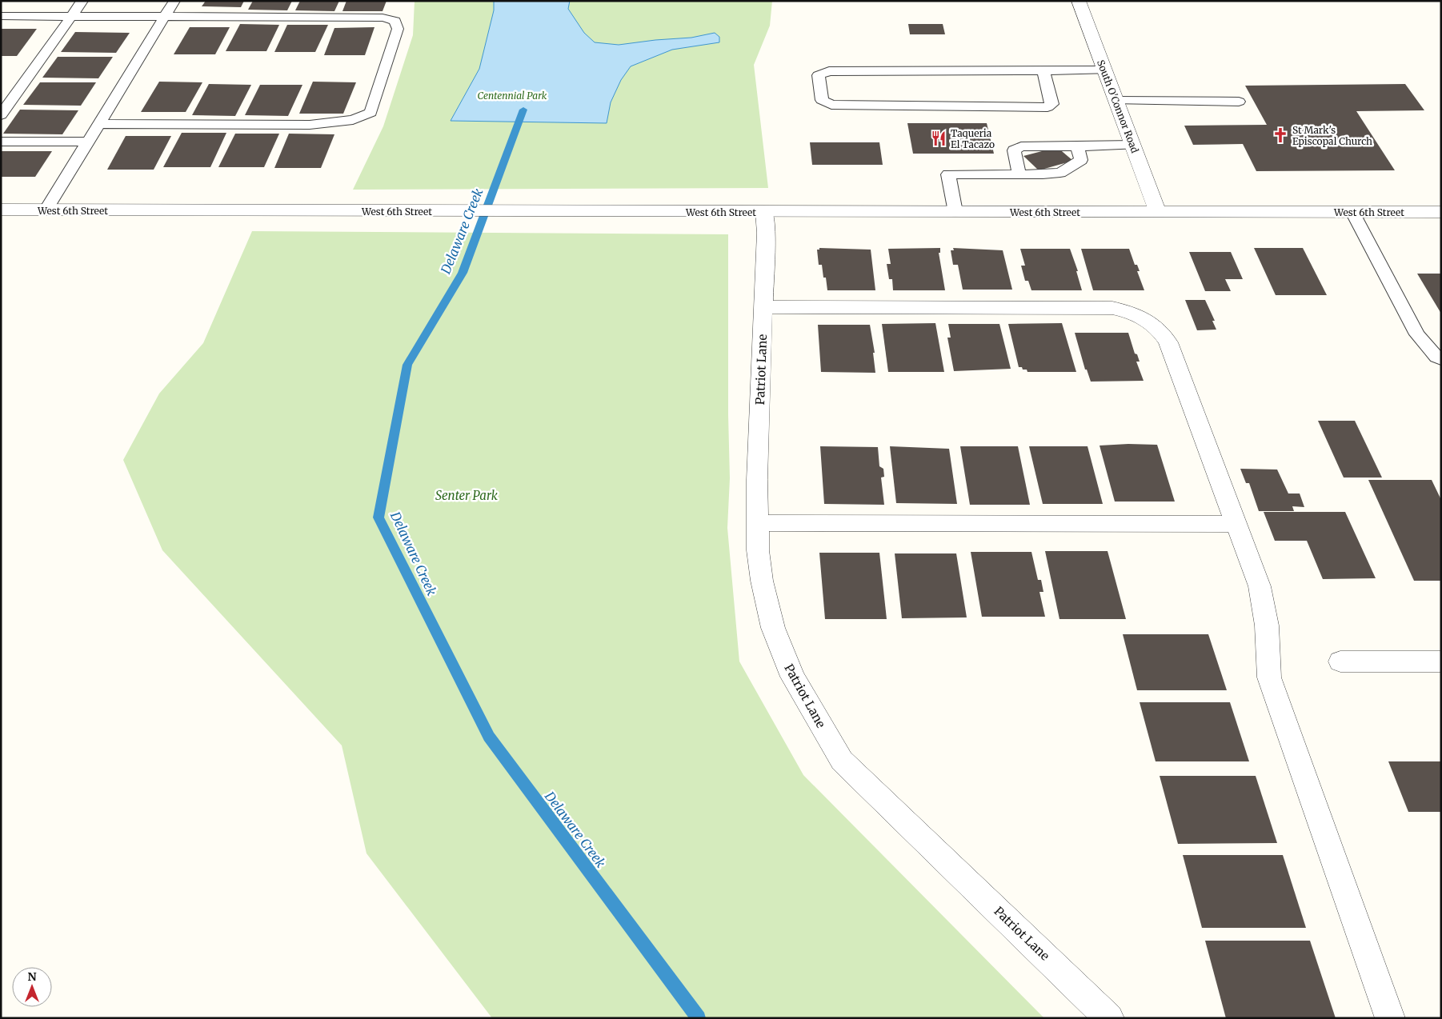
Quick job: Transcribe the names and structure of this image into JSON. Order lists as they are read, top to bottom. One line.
{"streets":{"street":["South O'Connor Road","West 6th Street","Patriot Lane"]},"crossings":[["South O'Connor Road","West 6th Street"],["West 6th Street","Patriot Lane"]],"water":["Delaware Creek"],"parks":["Centennial Park","Senter Park"],"places":{"church":["St Mark's Episcopal Church"],"restaurant":["Taqueria El Tacazo"]},"north":"top"}
